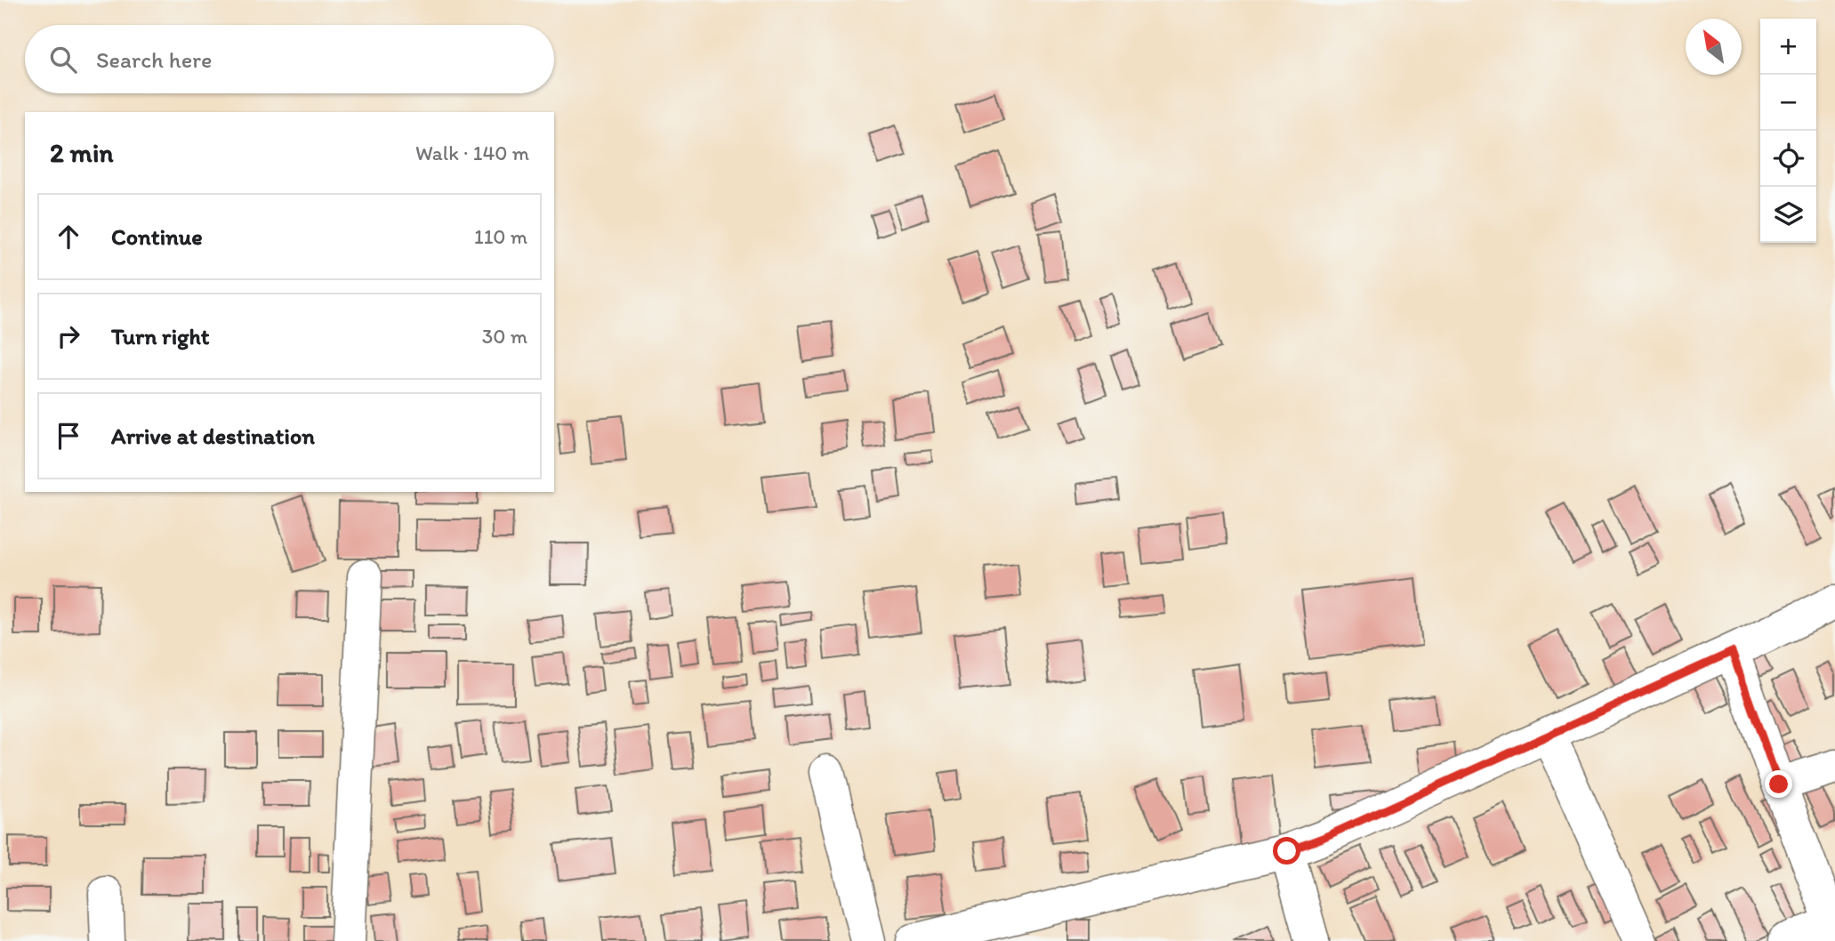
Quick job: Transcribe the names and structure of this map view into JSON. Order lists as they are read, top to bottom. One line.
{"north":"top left","page":{"map_buttons":["+","−"],"search":"Search here","heading":["2 min","Walk · 140 m"],"list":[["Continue","110 m"],["Turn right","30 m"],"Arrive at destination"]}}
